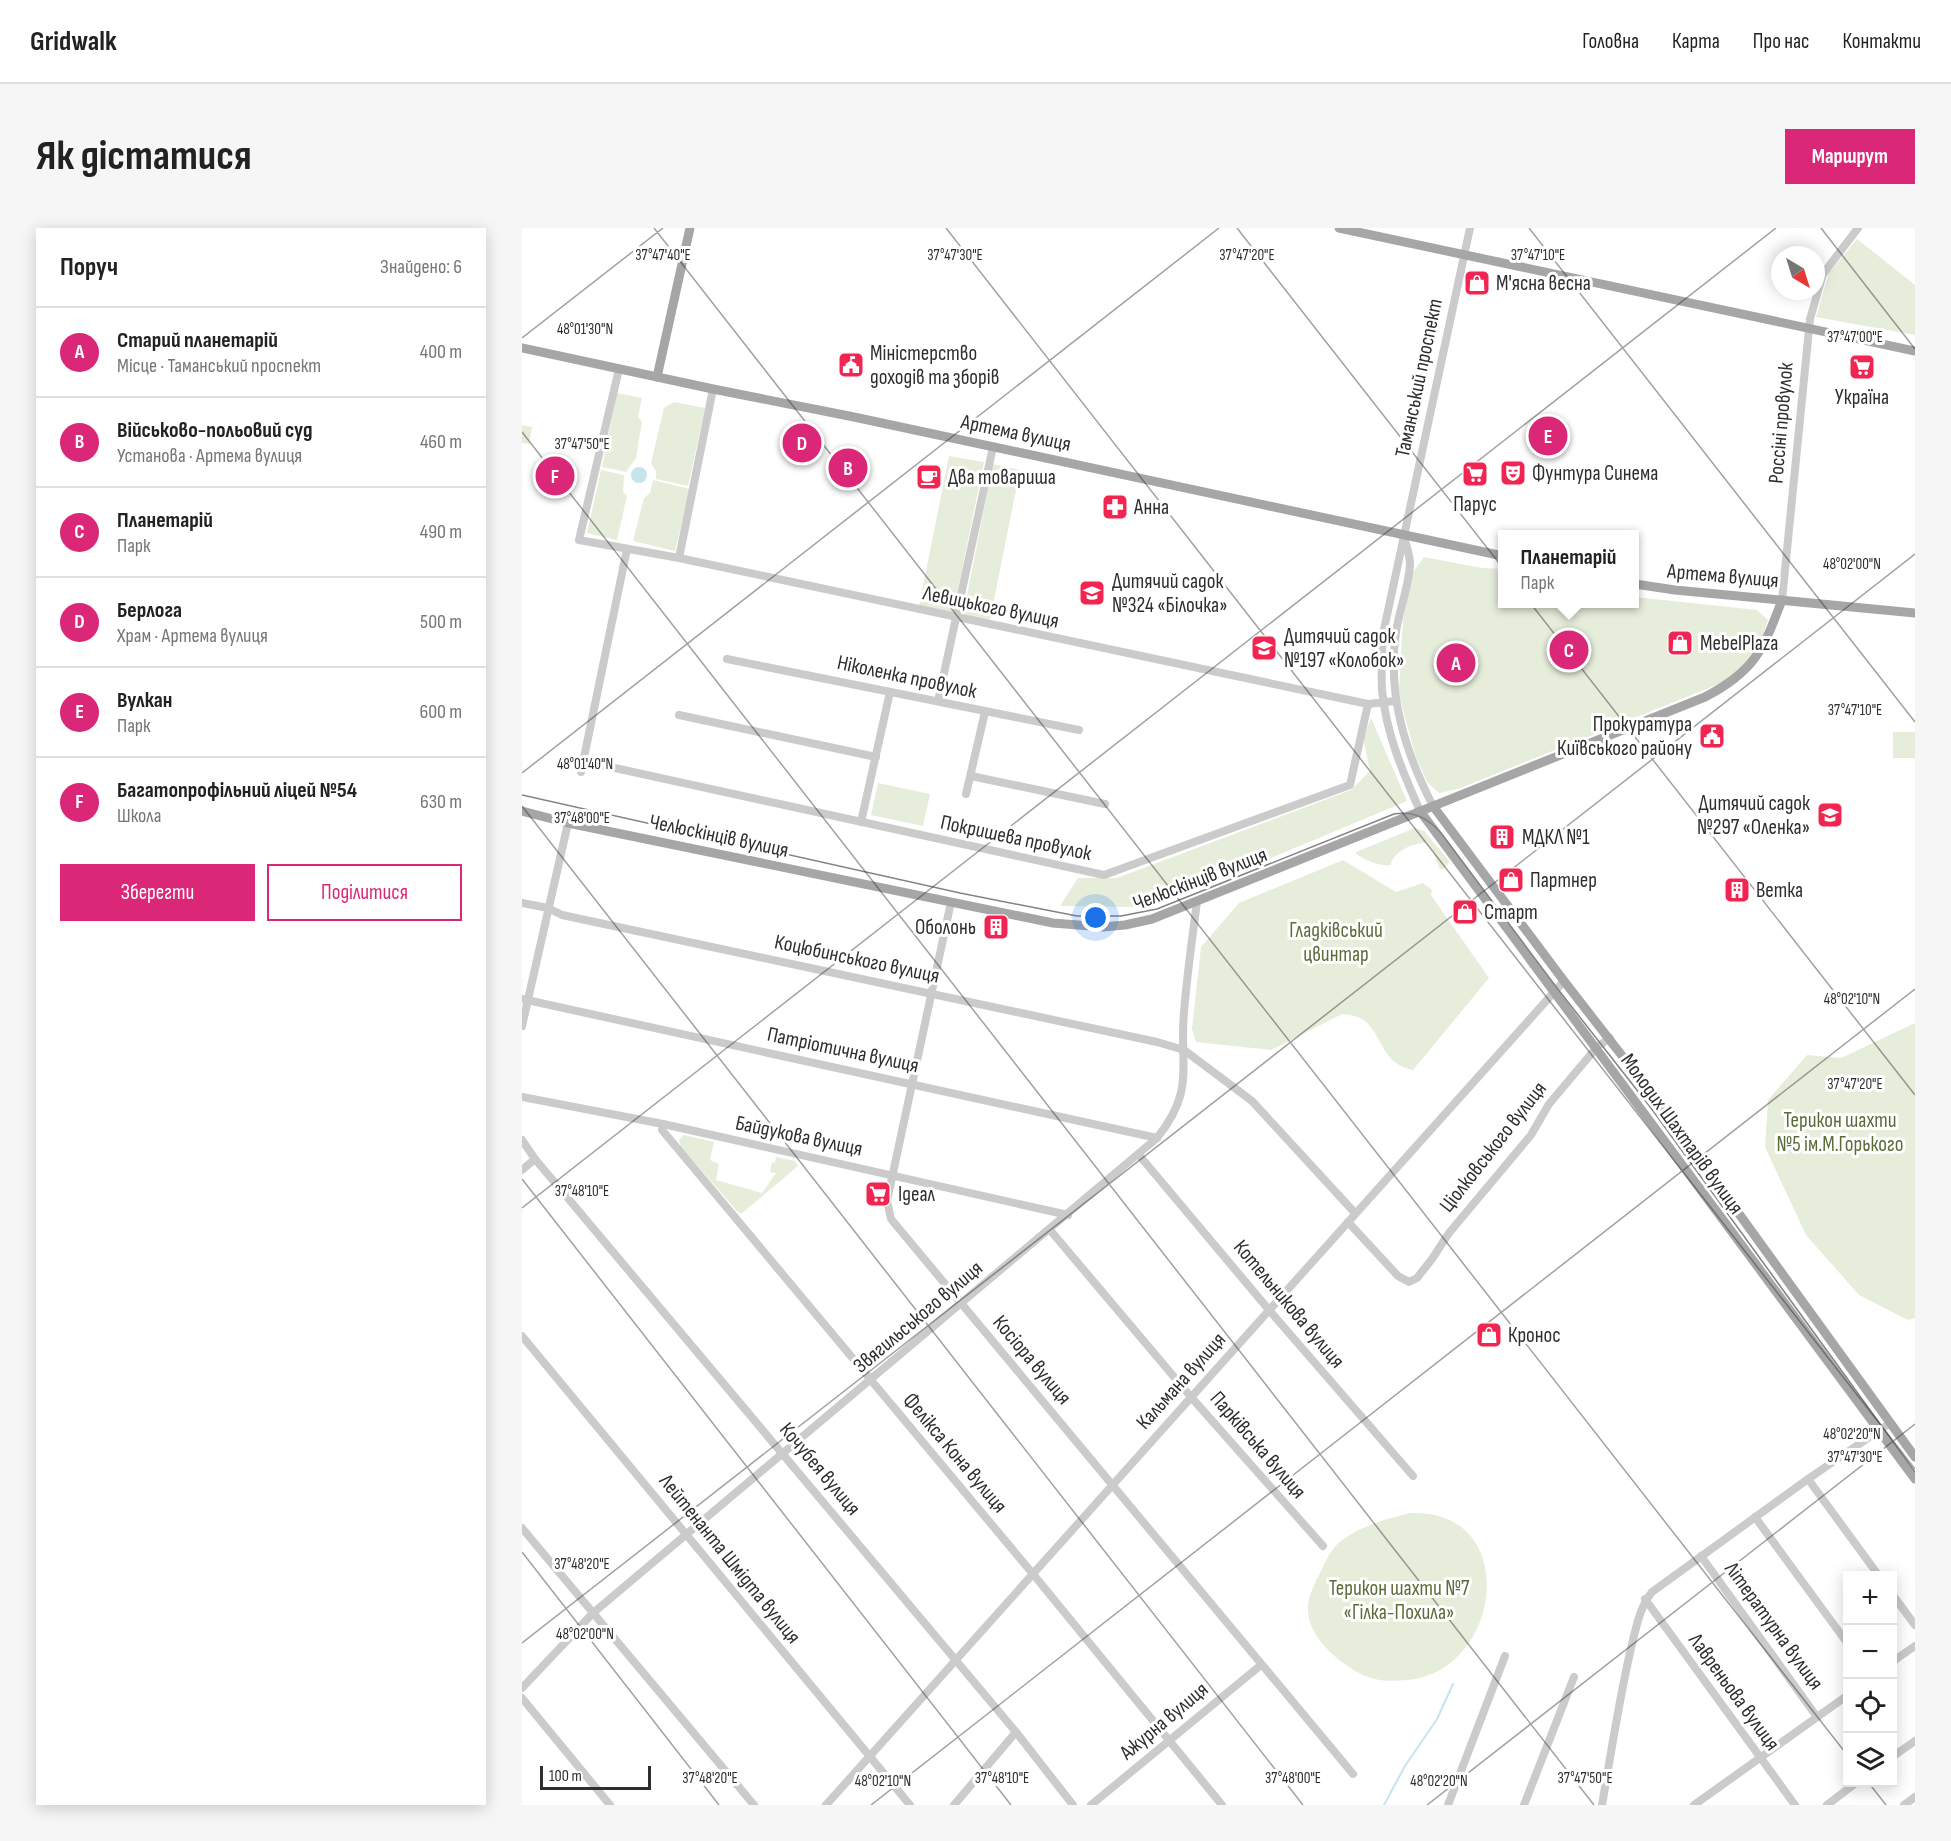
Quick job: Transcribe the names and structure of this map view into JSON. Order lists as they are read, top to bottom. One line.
{"streets":{"main road":["Артема вулиця","Челюскінців вулиця","Молодих Шахтарів вулиця"],"street":["Таманський проспект","Россіні провулок","Левицького вулиця","Ніколенка провулок","Покришева провулок","Коцюбинського вулиця","Патріотична вулиця","Байдукова вулиця","Ціолковського вулиця","Котельникова вулиця","Звягильського вулиця","Косіора вулиця","Кальмана вулиця","Парківська вулиця","Фелікса Кона вулиця","Кочубея вулиця","Лейтенанта Шмідта вулиця","Літературна вулиця","Лавреньова вулиця","Ажурна вулиця"]},"crossings":[["Таманський проспект","Артема вулиця"],["Таманський проспект","Левицького вулиця"],["Таманський проспект","Челюскінців вулиця"],["Таманський проспект","Молодих Шахтарів вулиця"],["Россіні провулок","Артема вулиця"],["Россіні провулок","Челюскінців вулиця"],["Артема вулиця","Левицького вулиця"],["Артема вулиця","Челюскінців вулиця"],["Левицького вулиця","Покришева провулок"],["Челюскінців вулиця","Молодих Шахтарів вулиця"],["Челюскінців вулиця","Звягильського вулиця"],["Челюскінців вулиця","Косіора вулиця"],["Коцюбинського вулиця","Звягильського вулиця"],["Коцюбинського вулиця","Косіора вулиця"],["Патріотична вулиця","Звягильського вулиця"],["Патріотична вулиця","Косіора вулиця"],["Молодих Шахтарів вулиця","Ціолковського вулиця"],["Молодих Шахтарів вулиця","Кальмана вулиця"],["Байдукова вулиця","Звягильського вулиця"],["Байдукова вулиця","Косіора вулиця"],["Байдукова вулиця","Фелікса Кона вулиця"],["Ціолковського вулиця","Кальмана вулиця"],["Котельникова вулиця","Звягильського вулиця"],["Котельникова вулиця","Кальмана вулиця"],["Звягильського вулиця","Косіора вулиця"],["Звягильського вулиця","Парківська вулиця"],["Звягильського вулиця","Фелікса Кона вулиця"],["Звягильського вулиця","Кочубея вулиця"],["Звягильського вулиця","Лейтенанта Шмідта вулиця"],["Косіора вулиця","Кальмана вулиця"],["Косіора вулиця","Ажурна вулиця"],["Кальмана вулиця","Парківська вулиця"],["Кальмана вулиця","Фелікса Кона вулиця"],["Кальмана вулиця","Кочубея вулиця"],["Кальмана вулиця","Лейтенанта Шмідта вулиця"],["Фелікса Кона вулиця","Ажурна вулиця"]],"parks":["Гладківський цвинтар","Терикон шахти №5 ім.М.Горького","Терикон шахти №7 «Гілка-Похила»"],"places":{"shop":["М'ясна весна","MebelPlaza","Партнер","Старт","Кронос"],"public building":["Міністерство доходів та зборів","Прокуратура Київського району"],"supermarket":["Україна","Парус","Ідеал"],"theatre":["Фунтура Синема"],"cafe":["Два товариша"],"pharmacy":["Анна"],"school or university":["Дитячий садок №324 «Білочка»","Дитячий садок №197 «Колобок»","Дитячий садок №297 «Оленка»"],"building":["МДКЛ №1","Ветка","Оболонь"]},"scale_bar":"100 m","north":"bottom right","page":{"header":"Gridwalk","nav":["Головна","Карта","Про нас","Контакти"],"buttons":["Маршрут",["Зберегти","Поділитися"]],"title":"Як дістатися","heading":["Поруч","Знайдено: 6"],"list":[{"mark":"A","name":"Старий планетарій","note":"Місце · Таманський проспект","value":"400 m"},{"mark":"B","name":"Військово-польовий суд","note":"Установа · Артема вулиця","value":"460 m"},{"mark":"C","name":"Планетарій","note":"Парк","value":"490 m"},{"mark":"D","name":"Берлога","note":"Храм · Артема вулиця","value":"500 m"},{"mark":"E","name":"Вулкан","note":"Парк","value":"600 m"},{"mark":"F","name":"Багатопрофільний ліцей №54","note":"Школа","value":"630 m"}],"pins":["E","D","B","F","C","A"],"popup":["Планетарій","Парк"],"map_buttons":["+","−"],"scale":"100 m"},"coordinates":["37°47'40\"E","37°47'30\"E","37°47'20\"E","37°47'10\"E","48°01'30\"N","37°47'00\"E","37°47'50\"E","48°02'00\"N","48°01'40\"N","37°48'00\"E","48°02'10\"N","37°48'10\"E","48°02'20\"N","37°48'20\"E"]}
